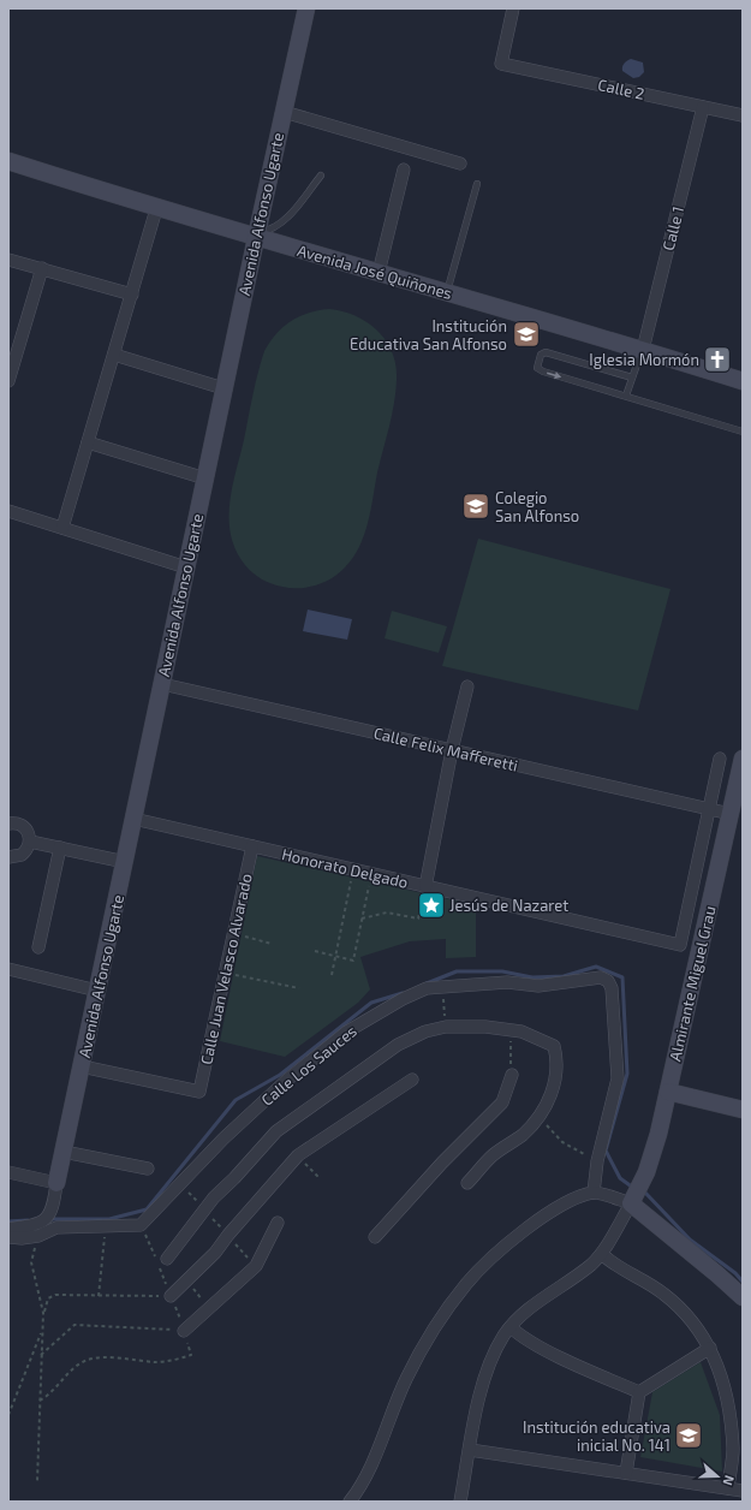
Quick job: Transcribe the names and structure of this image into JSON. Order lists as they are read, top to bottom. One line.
{"streets":{"street":["Calle 2","Avenida Alfonso Ugarte","Calle 1","Avenida José Quiñones","Calle Felix Mafferetti","Honorato Delgado","Calle Juan Velasco Alvarado","Almirante Miguel Grau","Calle Los Sauces"]},"crossings":[["Calle 2","Calle 1"],["Avenida Alfonso Ugarte","Avenida José Quiñones"],["Avenida Alfonso Ugarte","Calle Felix Mafferetti"],["Avenida Alfonso Ugarte","Honorato Delgado"],["Avenida Alfonso Ugarte","Calle Juan Velasco Alvarado"],["Calle 1","Avenida José Quiñones"],["Calle Felix Mafferetti","Honorato Delgado"],["Calle Felix Mafferetti","Almirante Miguel Grau"],["Honorato Delgado","Calle Juan Velasco Alvarado"]],"places":{"school or university":["Institución Educativa San Alfonso","Colegio San Alfonso","Institución educativa inicial No. 141"],"church":["Iglesia Mormón"],"place":["Jesús de Nazaret"]},"north":"right"}
